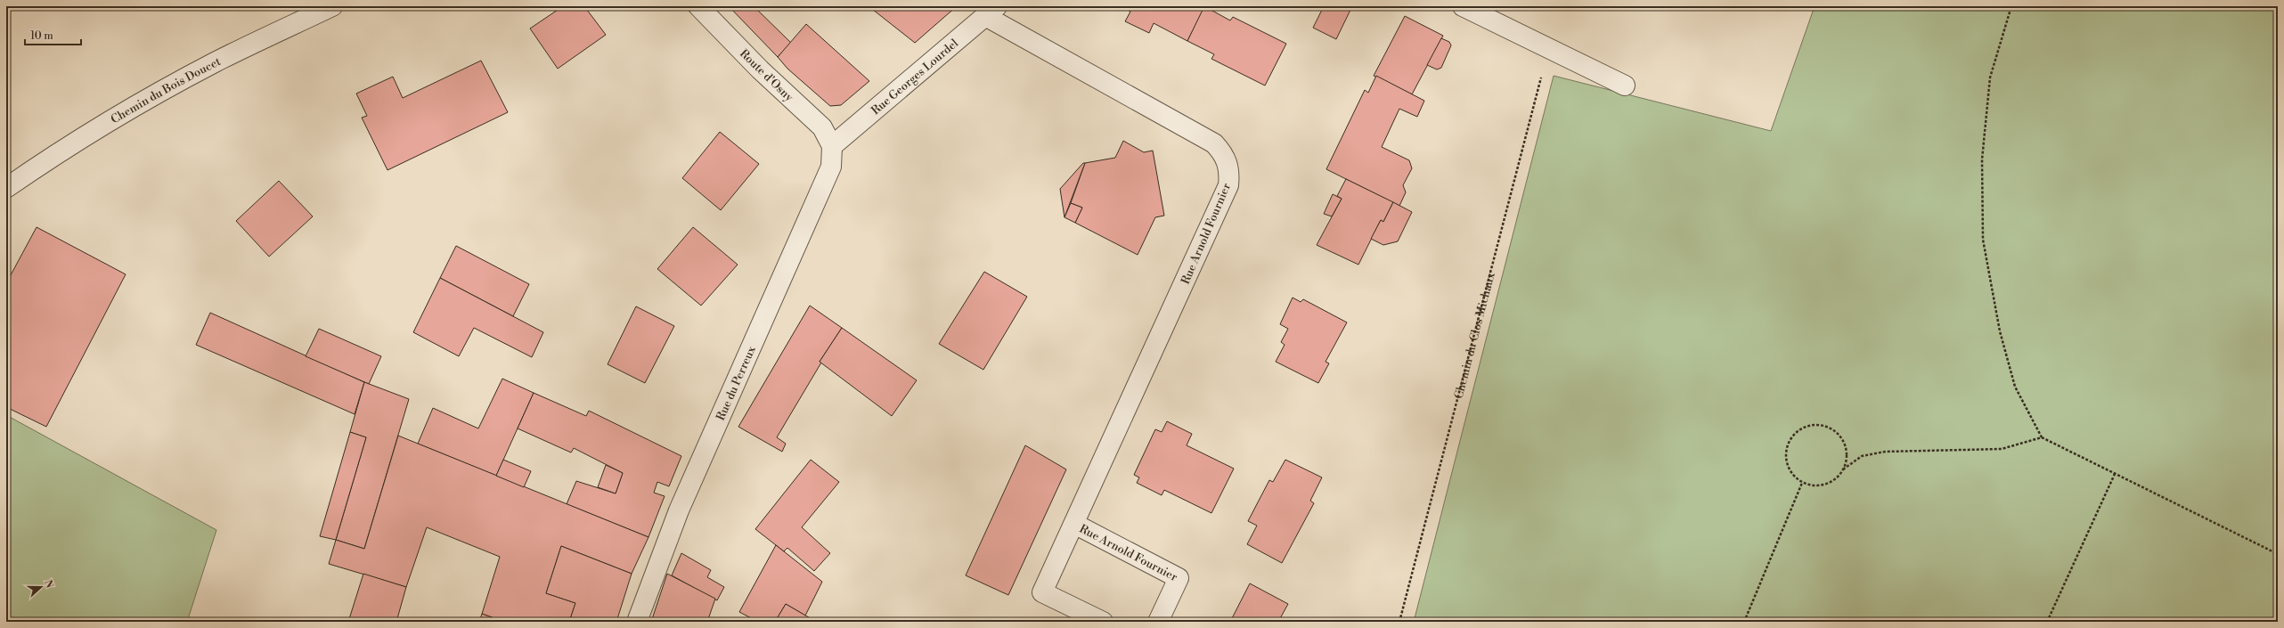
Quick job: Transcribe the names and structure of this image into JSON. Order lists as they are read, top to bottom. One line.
{"streets":{"street":["Route d'Osny","Rue Georges Lourdel","Chemin du Bois Doucet","Rue Arnold Fournier","Rue du Perreux"],"path":["Chemin du Clos Michaux"]},"crossings":[["Route d'Osny","Rue Georges Lourdel"],["Route d'Osny","Rue du Perreux"],["Rue Georges Lourdel","Rue Arnold Fournier"],["Rue Georges Lourdel","Rue du Perreux"]],"scale_bar":"10 m","north":"right"}
